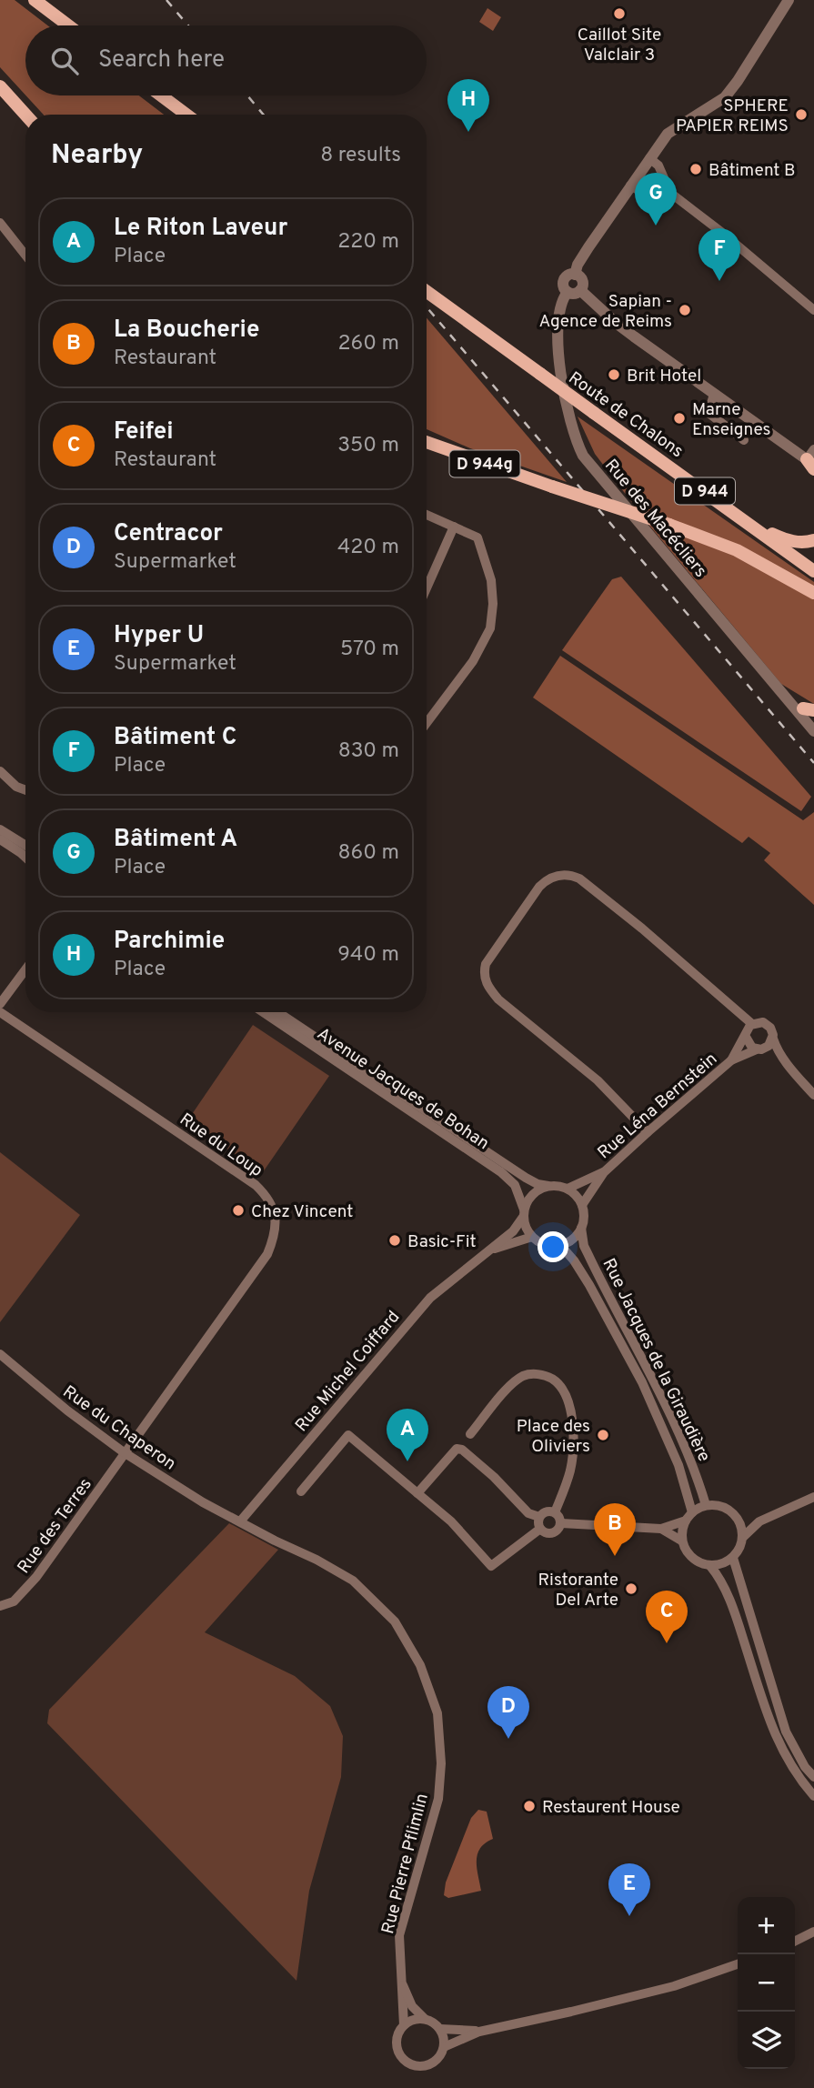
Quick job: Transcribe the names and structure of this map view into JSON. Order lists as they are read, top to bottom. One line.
{"streets":{"main road":["Route de Chalons","D 944g","D 944"],"street":["Rue des Macécliers","Avenue Jacques de Bohan","Rue Léna Bernstein","Rue du Loup","Rue Jacques de la Giraudière","Rue Michel Coiffard","Rue du Chaperon","Rue des Terres","Rue Pierre Pflimlin"]},"crossings":[["Avenue Jacques de Bohan","Rue Jacques de la Giraudière"],["Avenue Jacques de Bohan","Rue Michel Coiffard"],["Rue du Loup","Rue du Chaperon"],["Rue du Loup","Rue des Terres"],["Rue Jacques de la Giraudière","Rue Michel Coiffard"],["Rue Michel Coiffard","Rue Pierre Pflimlin"],["Rue du Chaperon","Rue des Terres"],["Rue du Chaperon","Rue Pierre Pflimlin"]],"places":["Caillot Site Valclair 3","SPHERE PAPIER REIMS","Bâtiment B","Sapian - Agence de Reims","Brit Hotel","Marne Enseignes","Chez Vincent","Basic-Fit","Place des Oliviers","Ristorante Del Arte","Restaurent House"],"page":{"search":"Search here","pins":["H","G","F","A","B","C","D","E"],"heading":["Nearby","8 results"],"list":[{"mark":"A","name":"Le Riton Laveur","note":"Place","value":"220 m"},{"mark":"B","name":"La Boucherie","note":"Restaurant","value":"260 m"},{"mark":"C","name":"Feifei","note":"Restaurant","value":"350 m"},{"mark":"D","name":"Centracor","note":"Supermarket","value":"420 m"},{"mark":"E","name":"Hyper U","note":"Supermarket","value":"570 m"},{"mark":"F","name":"Bâtiment C","note":"Place","value":"830 m"},{"mark":"G","name":"Bâtiment A","note":"Place","value":"860 m"},{"mark":"H","name":"Parchimie","note":"Place","value":"940 m"}],"map_buttons":["+","−"]}}
